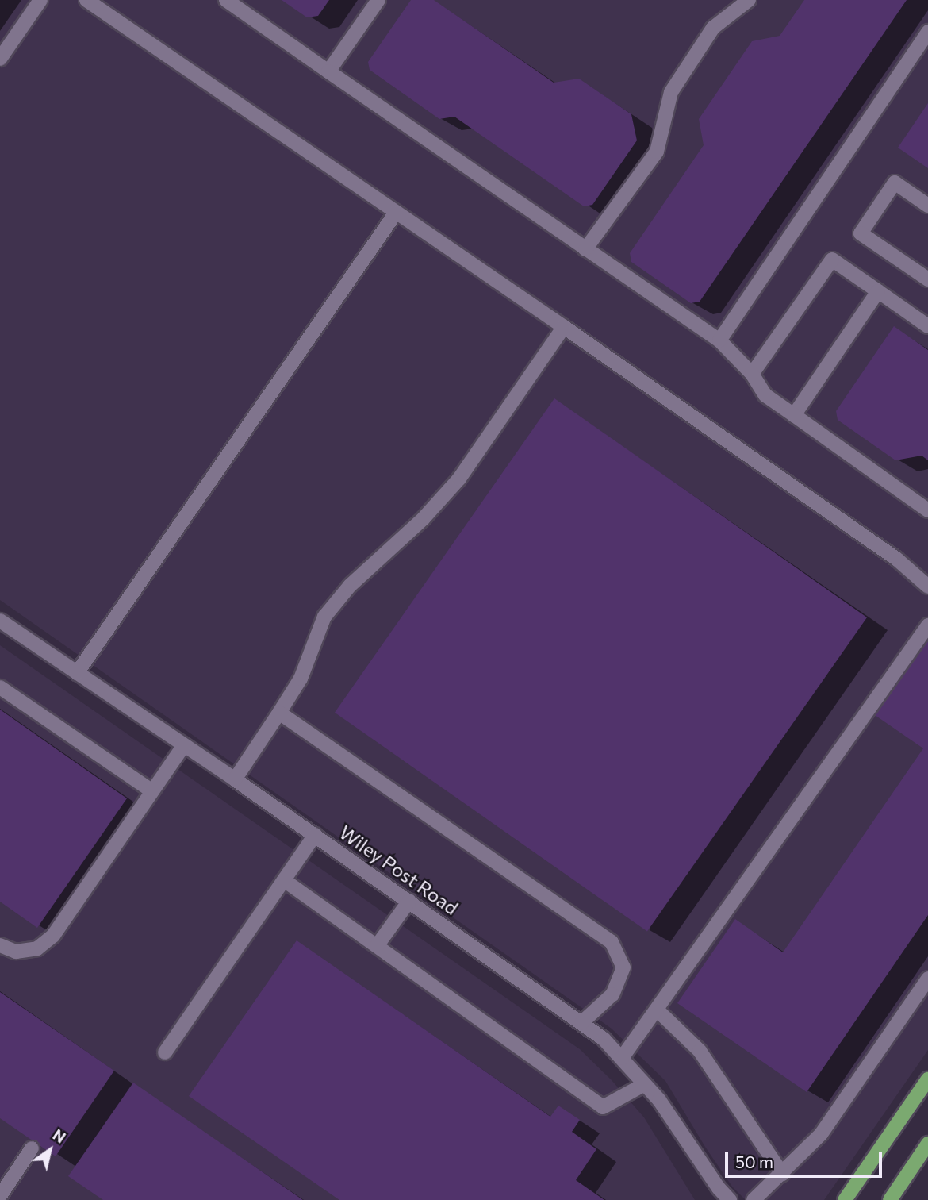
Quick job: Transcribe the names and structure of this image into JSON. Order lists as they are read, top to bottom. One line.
{"streets":{"street":["Wiley Post Road"]},"scale_bar":"50 m","north":"top right"}
